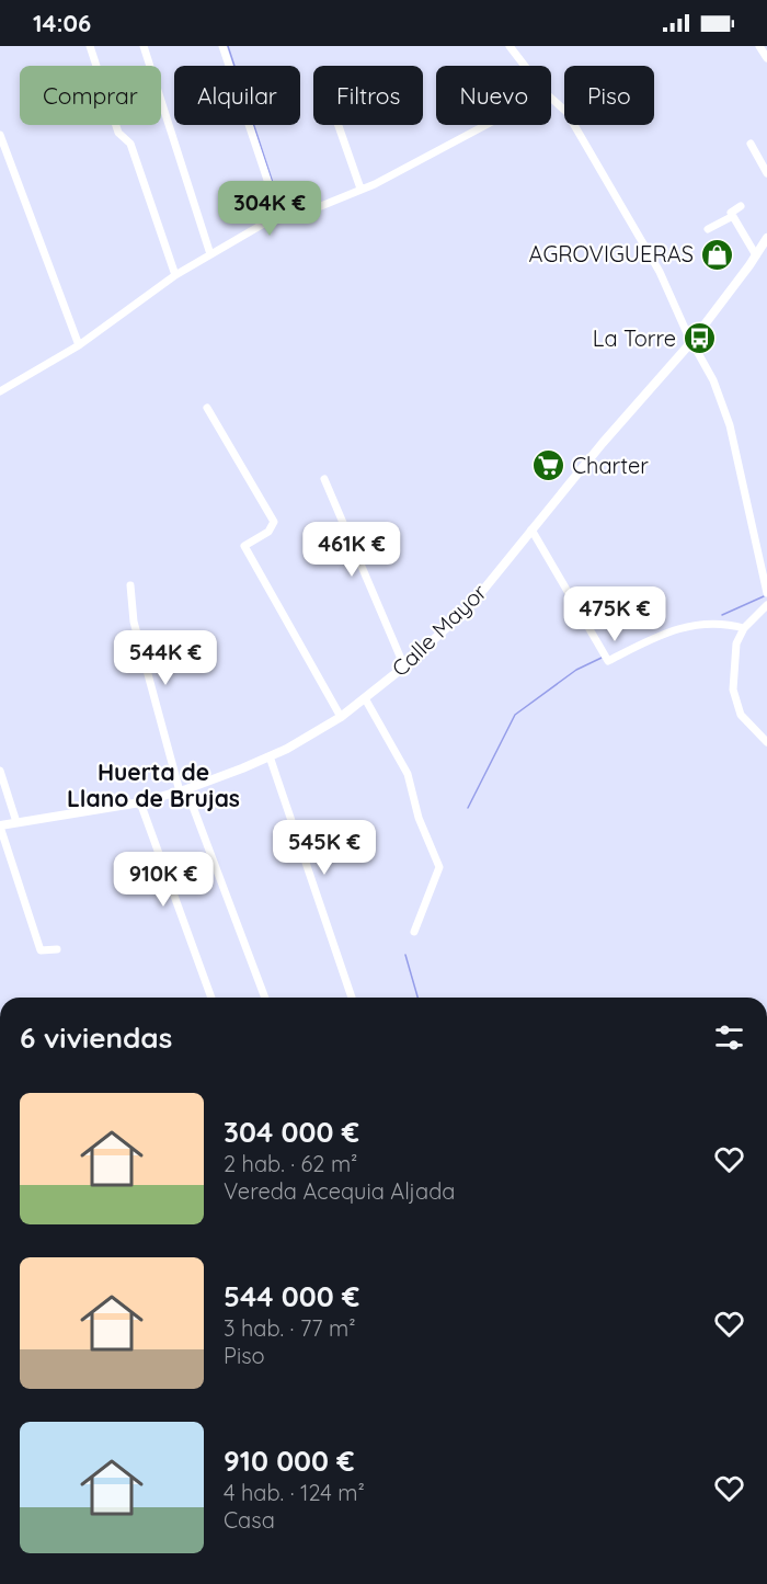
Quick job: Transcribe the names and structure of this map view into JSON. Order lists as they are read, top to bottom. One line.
{"streets":{"main road":["Calle Mayor"]},"districts":["Huerta de Llano de Brujas"],"places":{"shop":["AGROVIGUERAS"],"bus stop":["La Torre"],"supermarket":["Charter"]},"page":{"status":"14:06","chip":["Comprar","Alquilar","Filtros","Nuevo","Piso"],"price":["304K €","461K €","475K €","544K €","545K €","910K €"],"heading":"6 viviendas","list":[{"name":"304 000 €","note":"2 hab. · 62 m² · Vereda Acequia Aljada"},{"name":"544 000 €","note":"3 hab. · 77 m² · Piso"},{"name":"910 000 €","note":"4 hab. · 124 m² · Casa"}]}}
